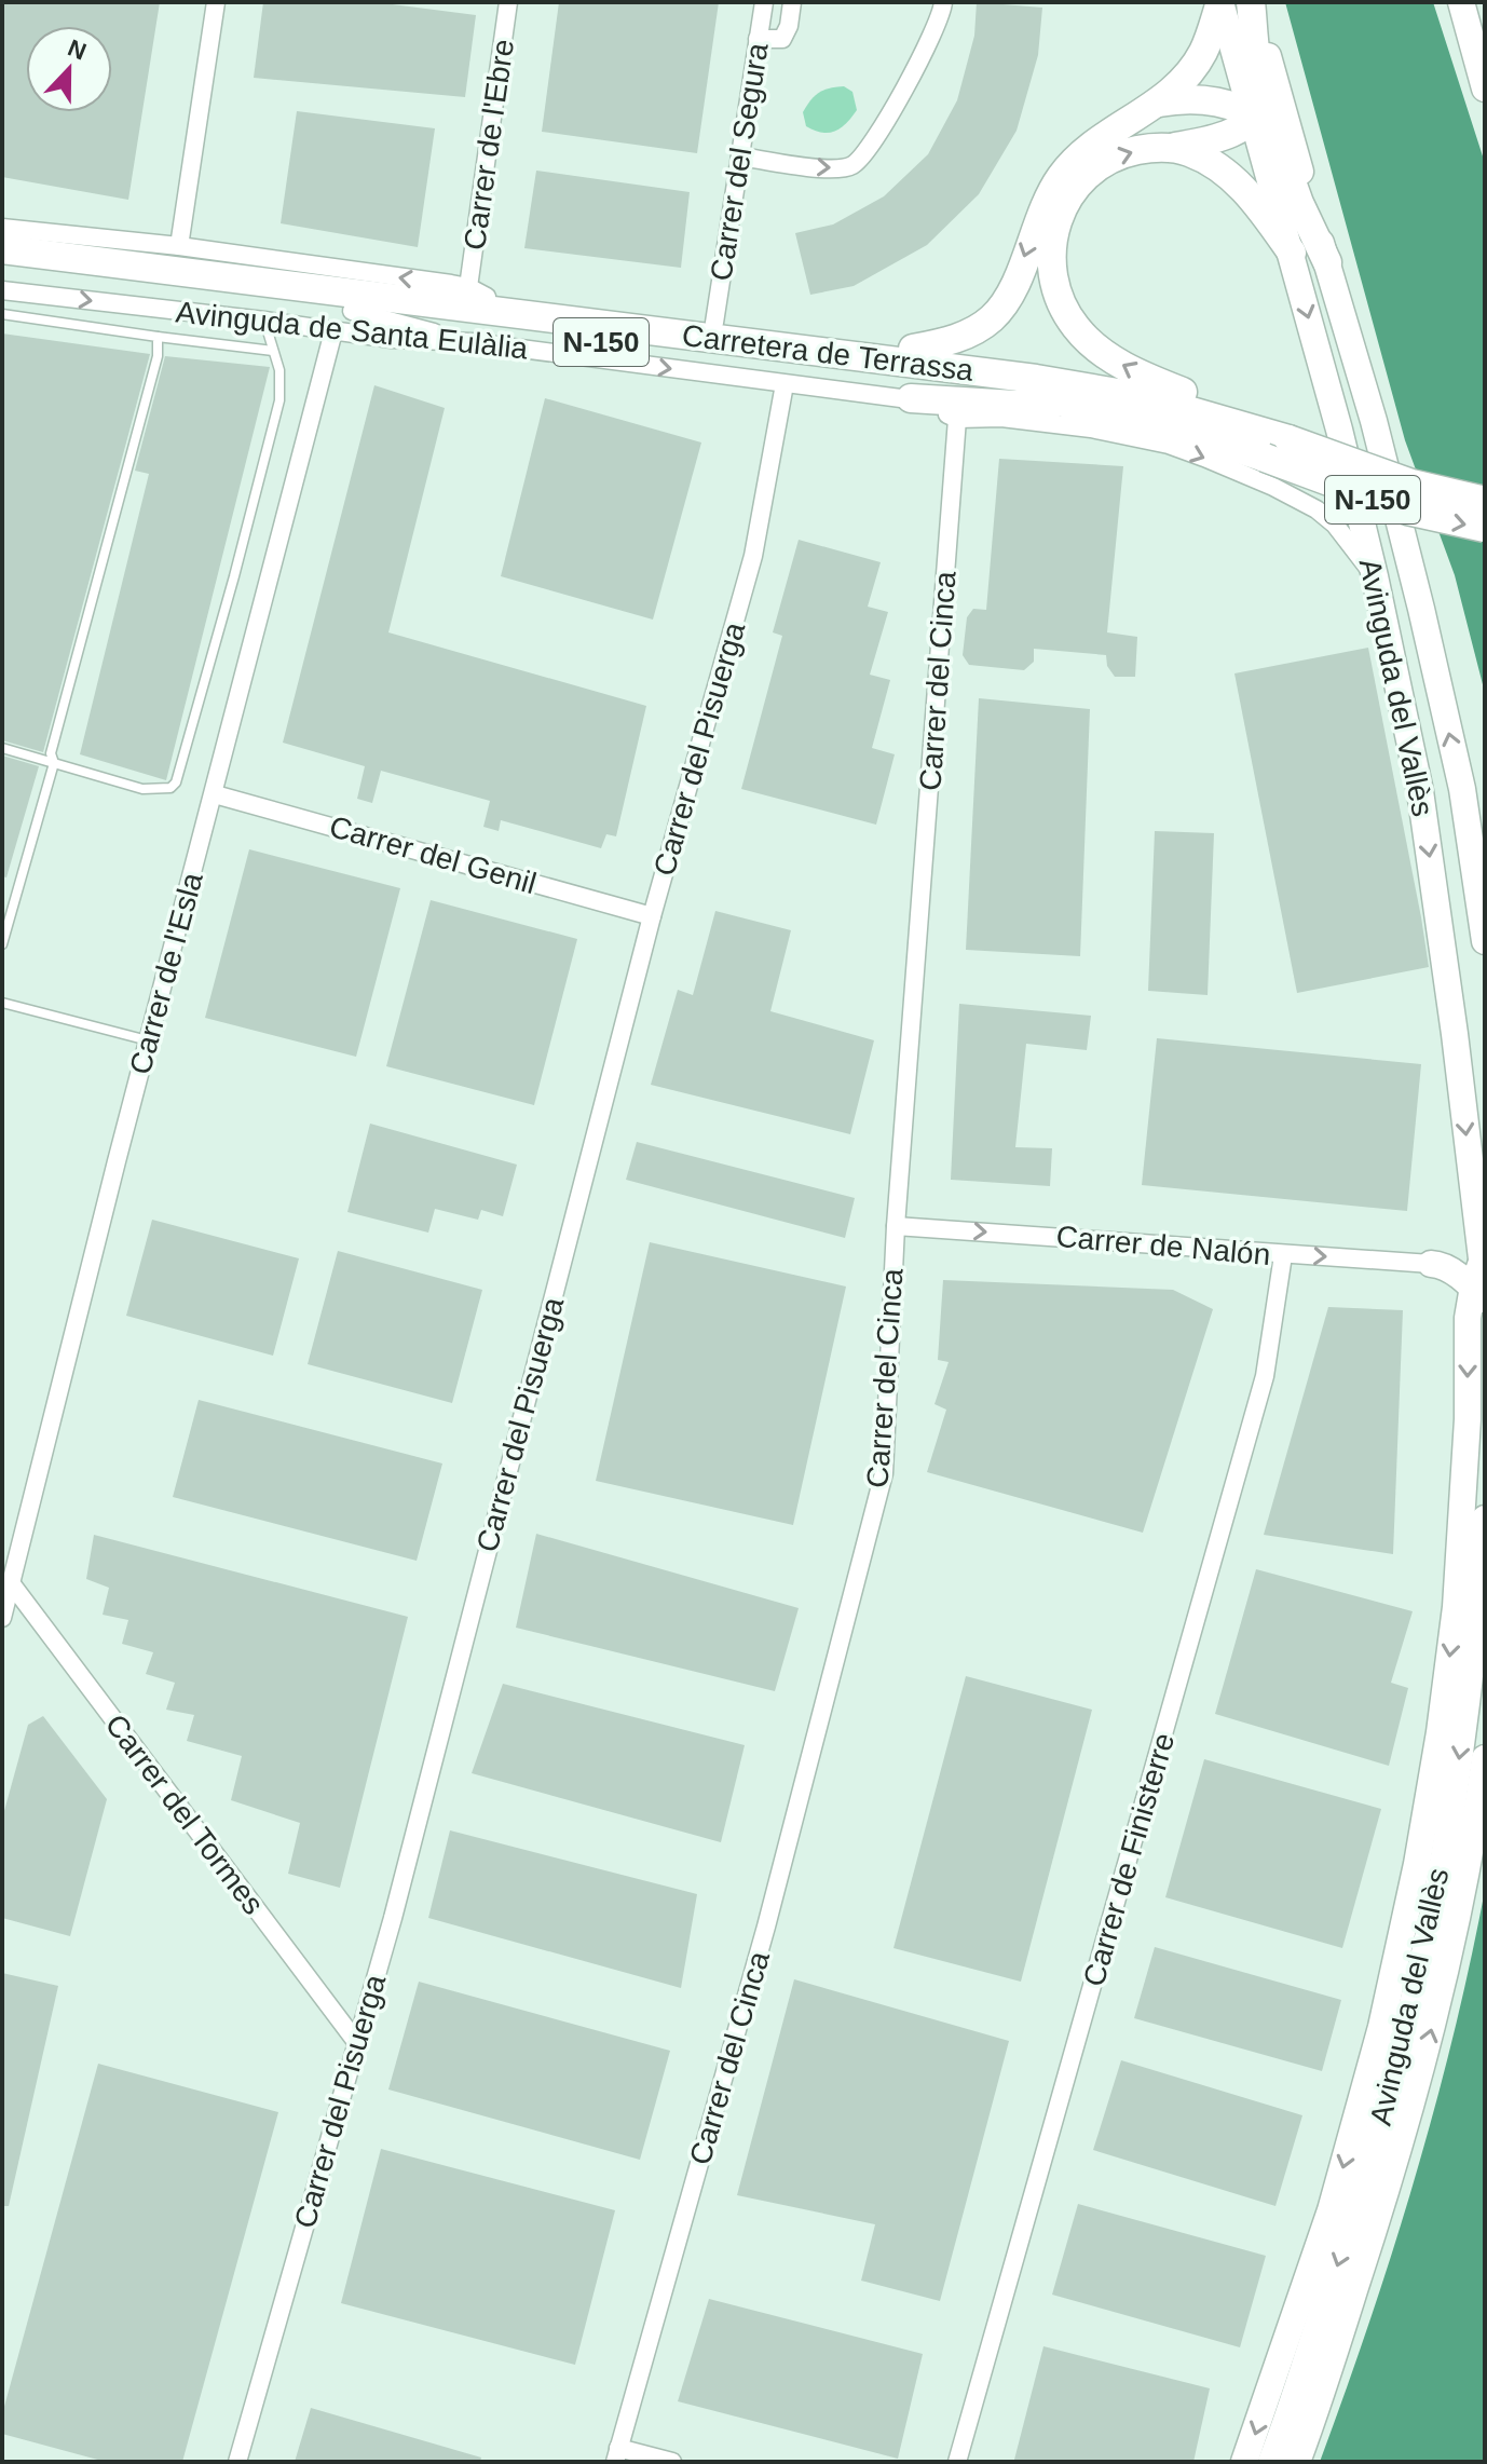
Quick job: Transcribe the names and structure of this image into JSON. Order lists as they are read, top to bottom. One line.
{"streets":{"main road":["N-150","Carretera de Terrassa","Avinguda del Vallès"],"street":["Carrer de l'Ebre","Carrer del Segura","Avinguda de Santa Eulàlia","Carrer del Cinca","Carrer del Pisuerga","Carrer del Genil","Carrer de l'Esla","Carrer de Nalón","Carrer del Tormes","Carrer de Finisterre"]},"crossings":[["Carrer de l'Ebre","Avinguda de Santa Eulàlia"],["Avinguda de Santa Eulàlia","Carretera de Terrassa"],["Avinguda de Santa Eulàlia","Carrer del Cinca"],["Avinguda de Santa Eulàlia","Avinguda del Vallès"],["Avinguda de Santa Eulàlia","Carrer del Pisuerga"],["Avinguda de Santa Eulàlia","Carrer de l'Esla"],["Carretera de Terrassa","Carrer de l'Esla"],["Carrer del Cinca","Carrer de Nalón"],["Carrer del Pisuerga","Carrer del Genil"],["Carrer del Pisuerga","Carrer del Tormes"],["Carrer del Genil","Carrer de l'Esla"],["Carrer de l'Esla","Carrer del Tormes"],["Carrer de Nalón","Carrer de Finisterre"]],"one_way":["Carrer de Nalón"],"north":"top"}
